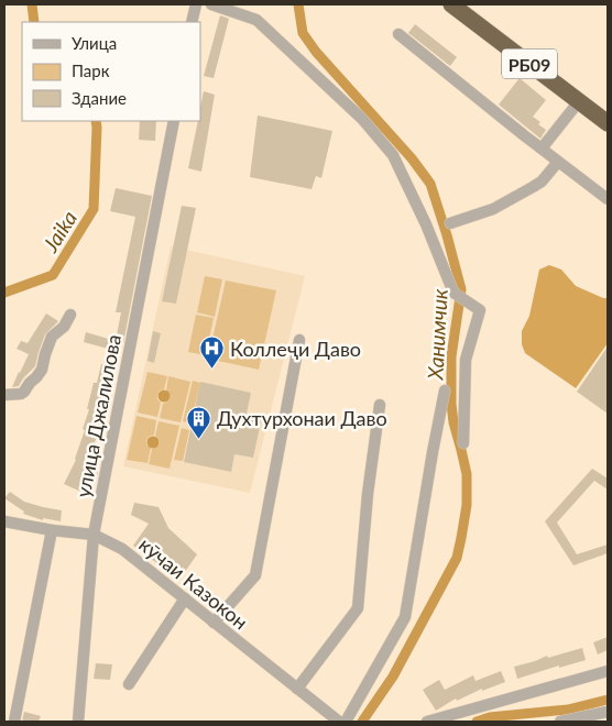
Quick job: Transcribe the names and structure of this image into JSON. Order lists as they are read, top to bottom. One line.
{"streets":{"highway":["РБ09"],"street":["улица Джалилова","кӯчаи Казокон"]},"crossings":[["улица Джалилова","кӯчаи Казокон"]],"water":["Jaika","Ханимчик"],"places":{"hospital":["Коллеҷи Даво"],"building":["Духтурхонаи Даво"]},"legend":["Улица","Парк","Здание"]}
